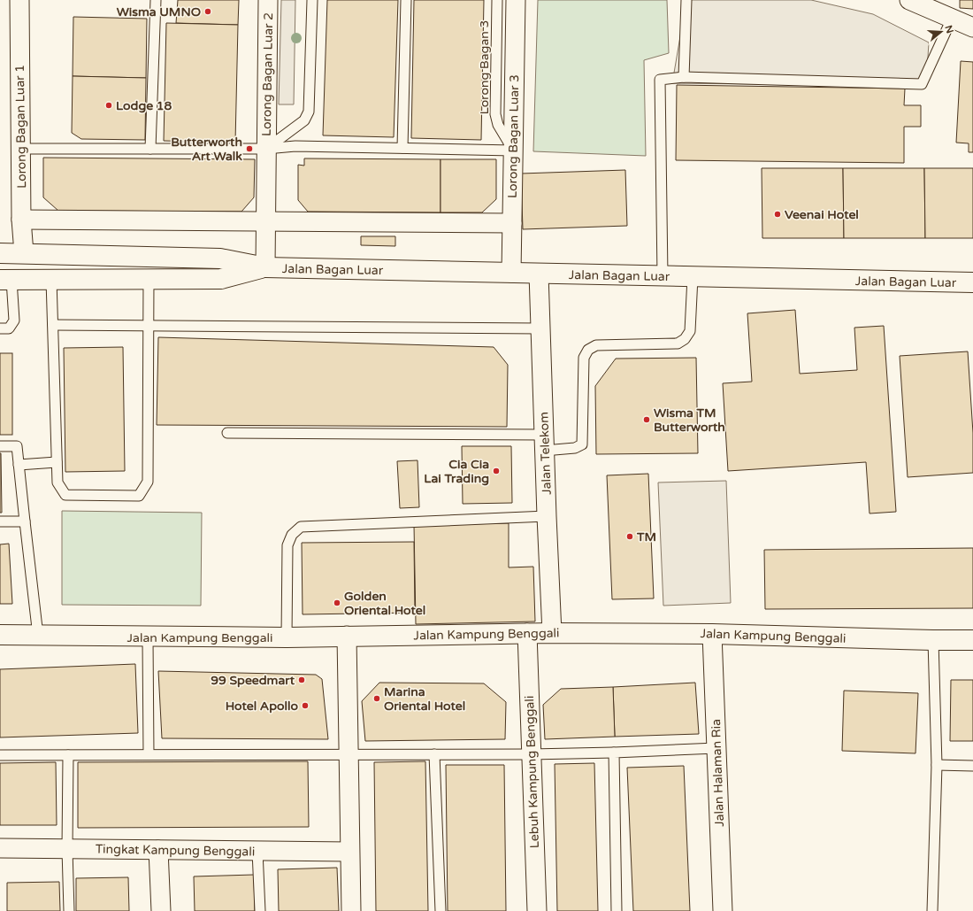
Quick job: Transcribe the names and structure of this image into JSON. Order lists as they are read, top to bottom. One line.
{"streets":{"main road":["Jalan Bagan Luar","Jalan Kampung Benggali"],"street":["Lorong Bagan Luar 2","Lorong Bagan Luar 1","Lorong Bagan Luar 3","Jalan Telekom","Lebuh Kampung Benggali","Jalan Halaman Ria","Tingkat Kampung Benggali"],"lane":["Lorong Bagan 3"]},"crossings":[["Lorong Bagan 3","Lorong Bagan Luar 3"],["Lorong Bagan Luar 2","Jalan Bagan Luar"],["Lorong Bagan Luar 1","Jalan Bagan Luar"],["Lorong Bagan Luar 3","Jalan Bagan Luar"],["Jalan Bagan Luar","Jalan Telekom"],["Jalan Telekom","Jalan Kampung Benggali"],["Jalan Kampung Benggali","Lebuh Kampung Benggali"],["Jalan Kampung Benggali","Jalan Halaman Ria"]],"places":["Wisma UMNO","Lodge 18","Butterworth Art Walk","Veenai Hotel","Wisma TM Butterworth","Cia Cia Lai Trading","TM","Golden Oriental Hotel","99 Speedmart","Marina Oriental Hotel","Hotel Apollo"],"north":"right"}
